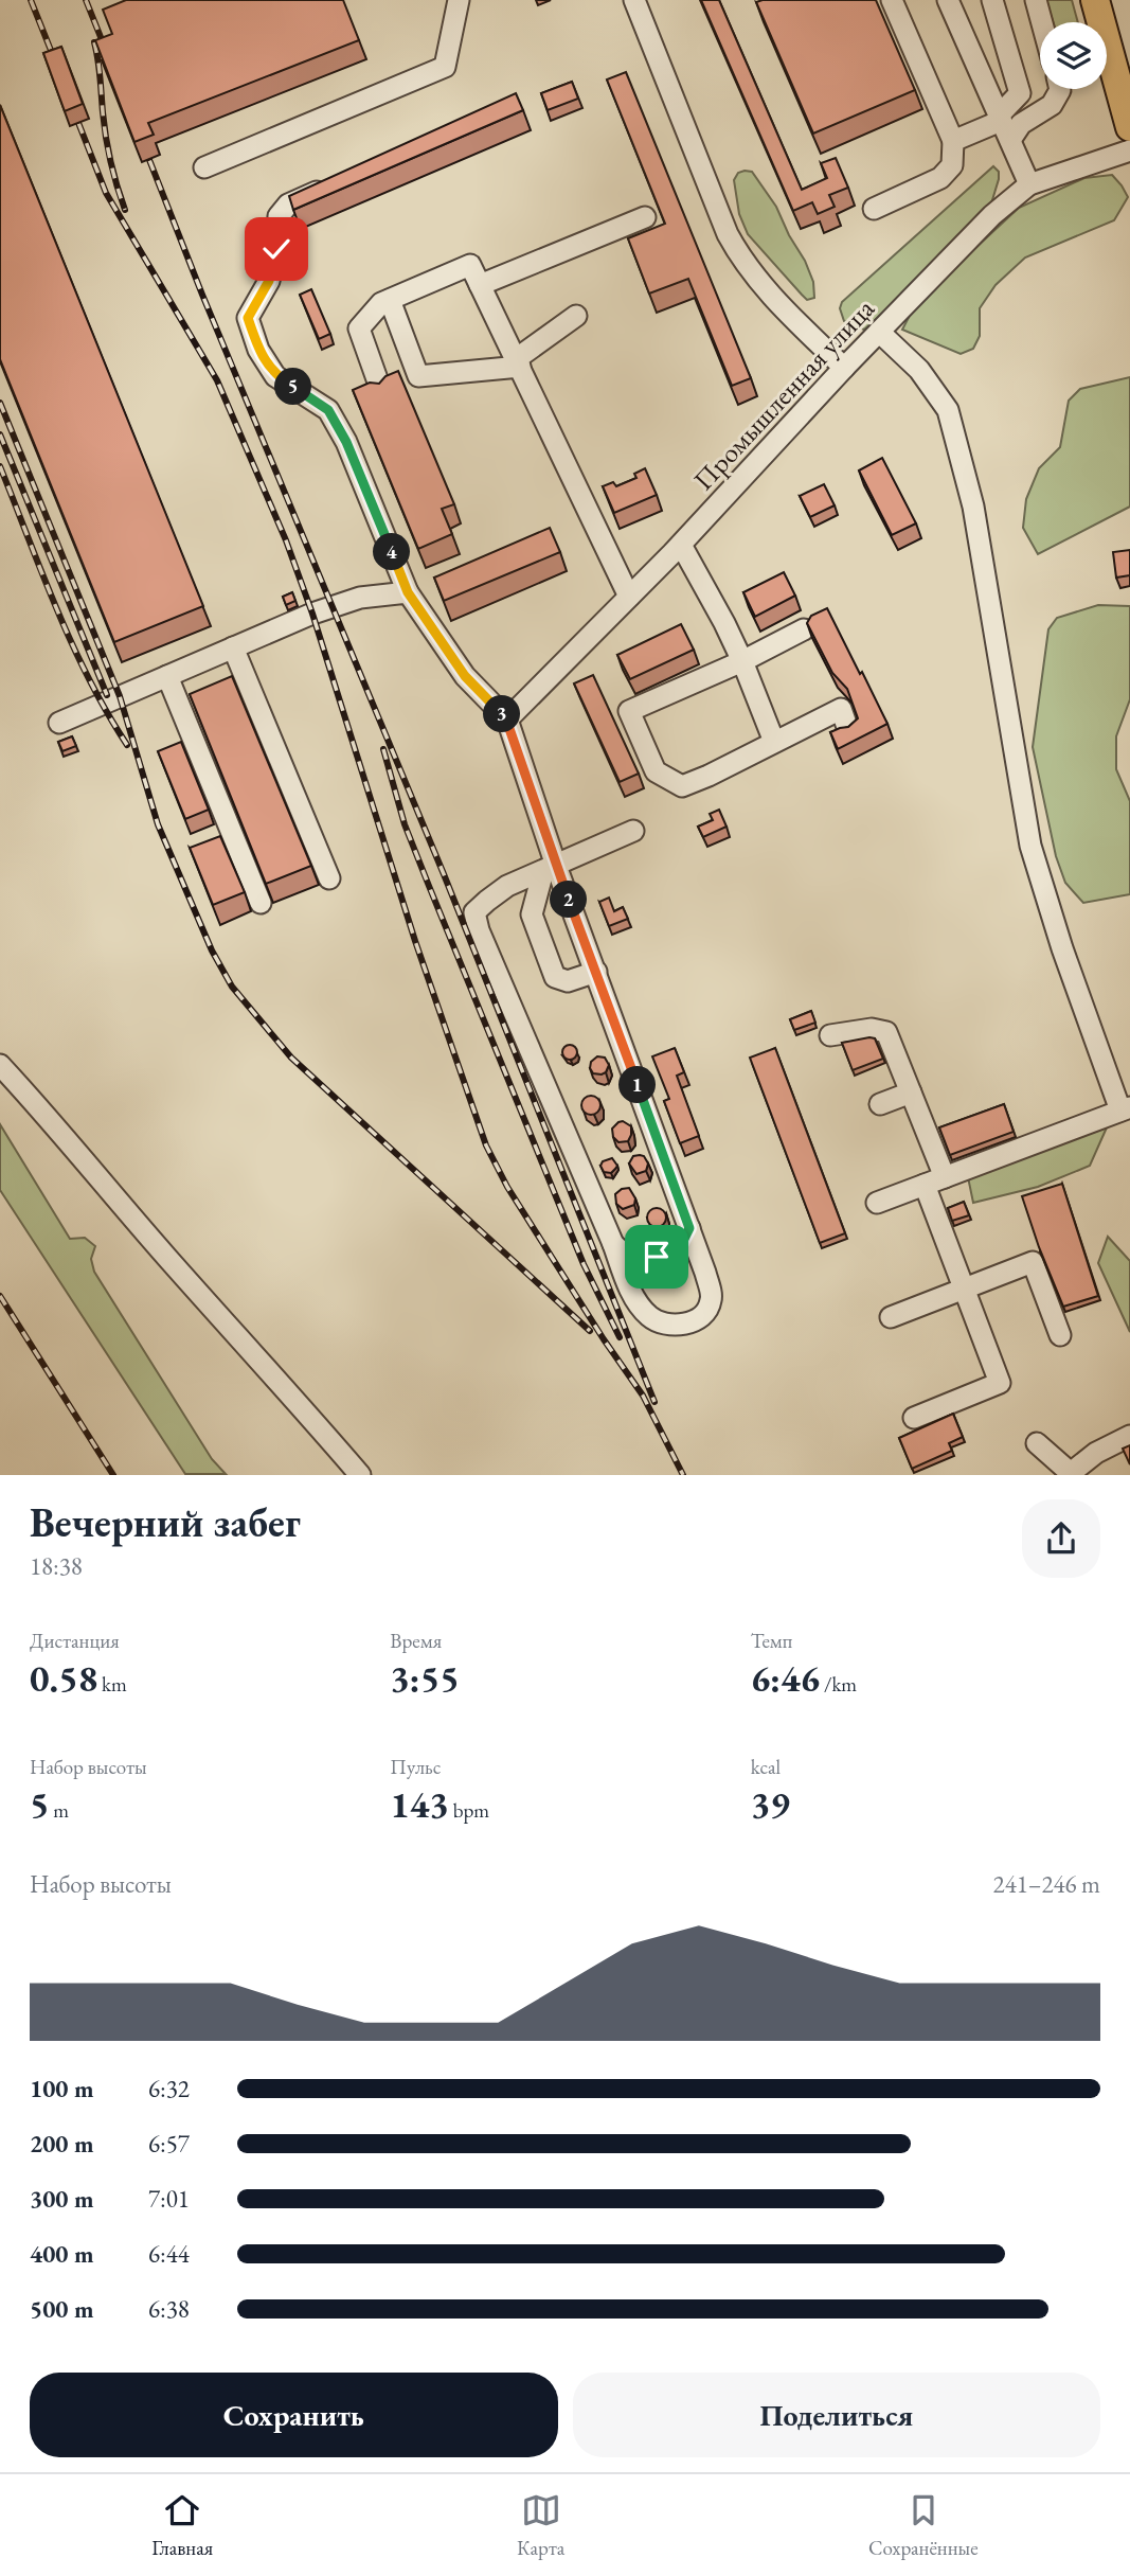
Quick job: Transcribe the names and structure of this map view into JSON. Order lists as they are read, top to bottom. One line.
{"streets":{"street":["Промышленная улица"]},"page":{"pins":["5","4","3","2","1"],"heading":["Вечерний забег","18:38"],"stats":[["Дистанция","0.58 km"],["Время","3:55"],["Темп","6:46 /km"],["Набор высоты","5 m"],["Пульс","143 bpm"],["kcal","39"]],"chart":["Набор высоты","241–246 m"],"list":[{"name":"100 m","note":"6:32"},{"name":"200 m","note":"6:57"},{"name":"300 m","note":"7:01"},{"name":"400 m","note":"6:44"},{"name":"500 m","note":"6:38"}],"buttons":["Сохранить","Поделиться"],"tabs":["Главная","Карта","Сохранённые"]}}
